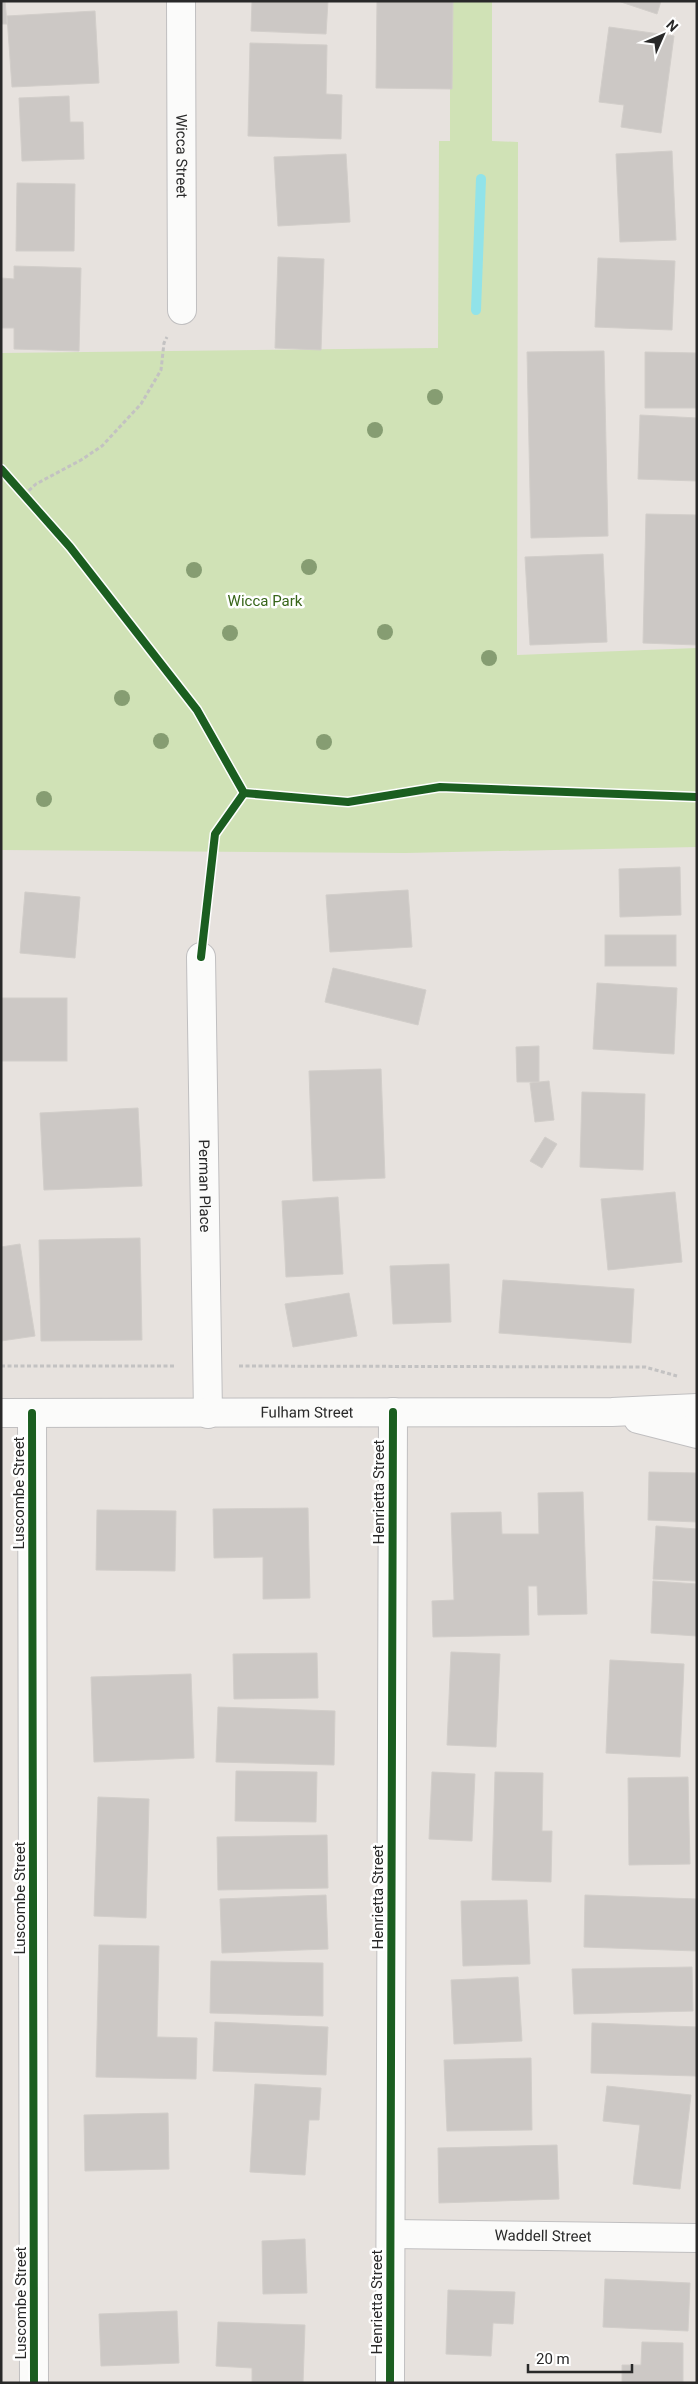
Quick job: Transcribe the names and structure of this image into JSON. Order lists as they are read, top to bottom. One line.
{"streets":{"street":["Wicca Street","Perman Place","Fulham Street","Henrietta Street","Luscombe Street","Waddell Street"]},"crossings":[["Perman Place","Fulham Street"],["Fulham Street","Henrietta Street"],["Fulham Street","Luscombe Street"],["Henrietta Street","Waddell Street"]],"parks":["Wicca Park"],"scale_bar":"20 m","north":"top right"}
